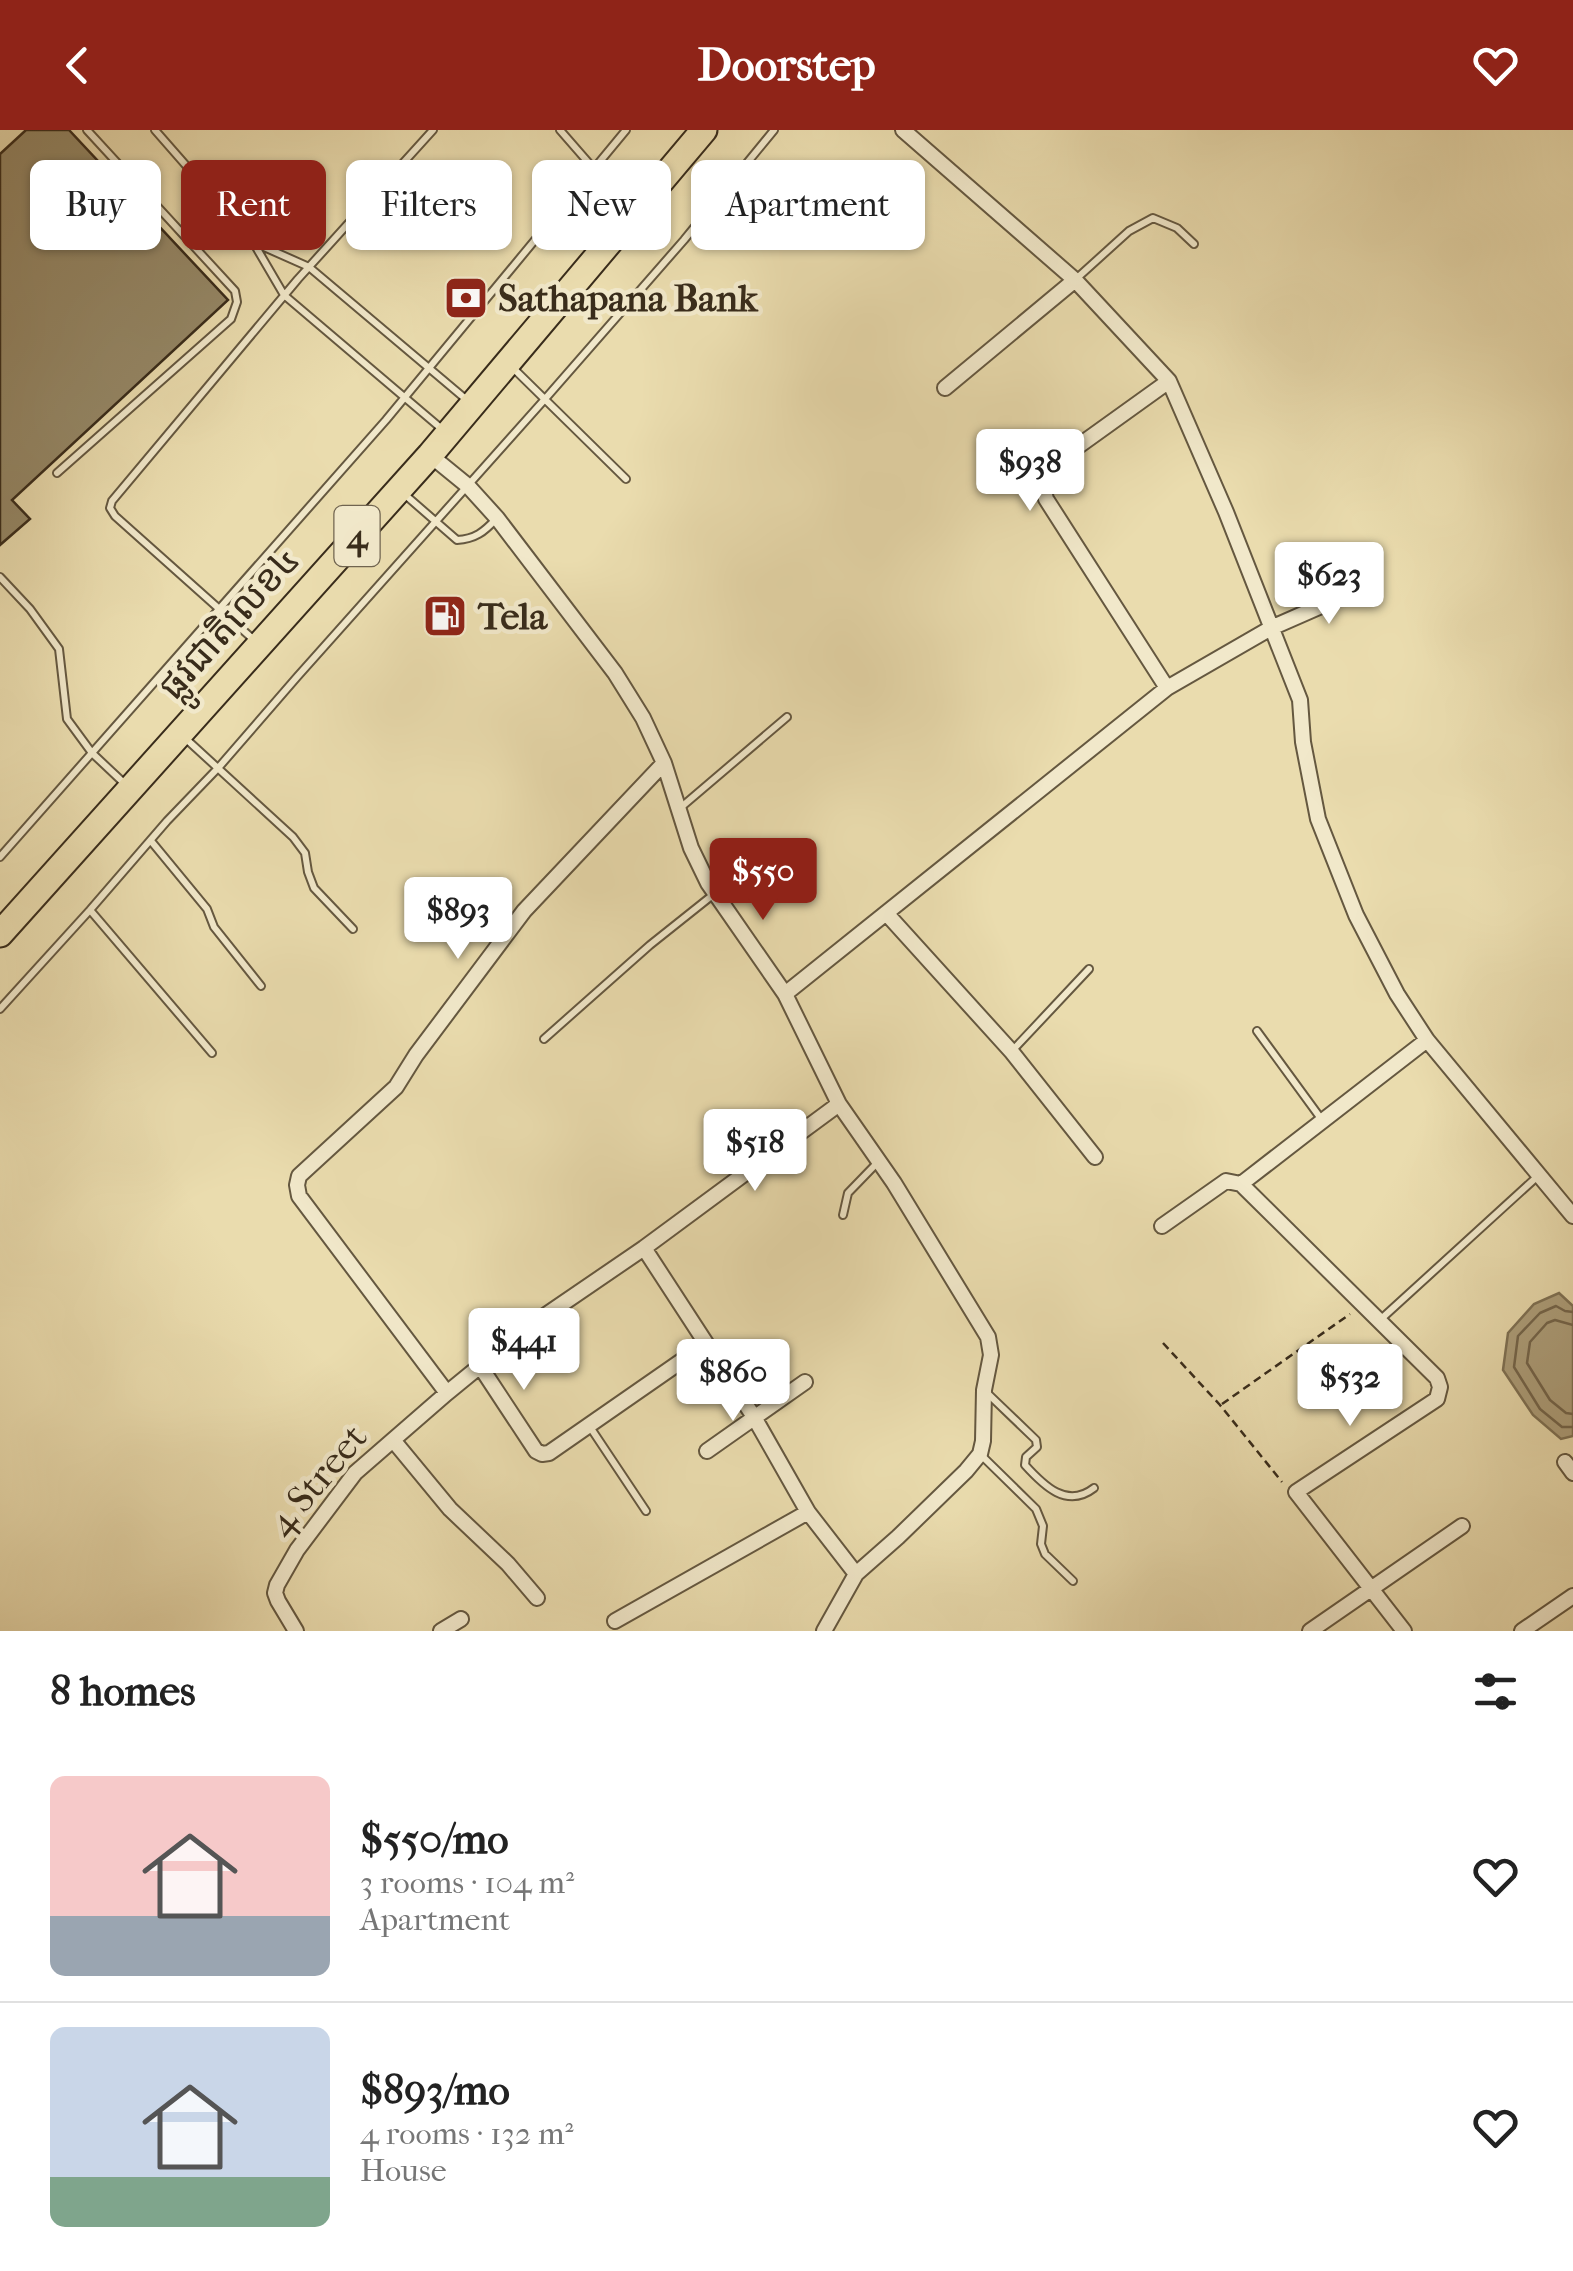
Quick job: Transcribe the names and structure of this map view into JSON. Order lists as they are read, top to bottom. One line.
{"streets":{"highway":["4","ផ្លូវជាតិលេខ៤"],"street":["4 Street"]},"places":{"bank":["Sathapana Bank"],"fuel station":["Tela"]},"page":{"header":"Doorstep","chip":["Buy","Rent","Filters","New","Apartment"],"price":["$938","$623","$550","$893","$518","$441","$860","$532"],"heading":"8 homes","list":[{"name":"$550/mo","note":"3 rooms · 104 m² · Apartment"},{"name":"$893/mo","note":"4 rooms · 132 m² · House"}]}}
